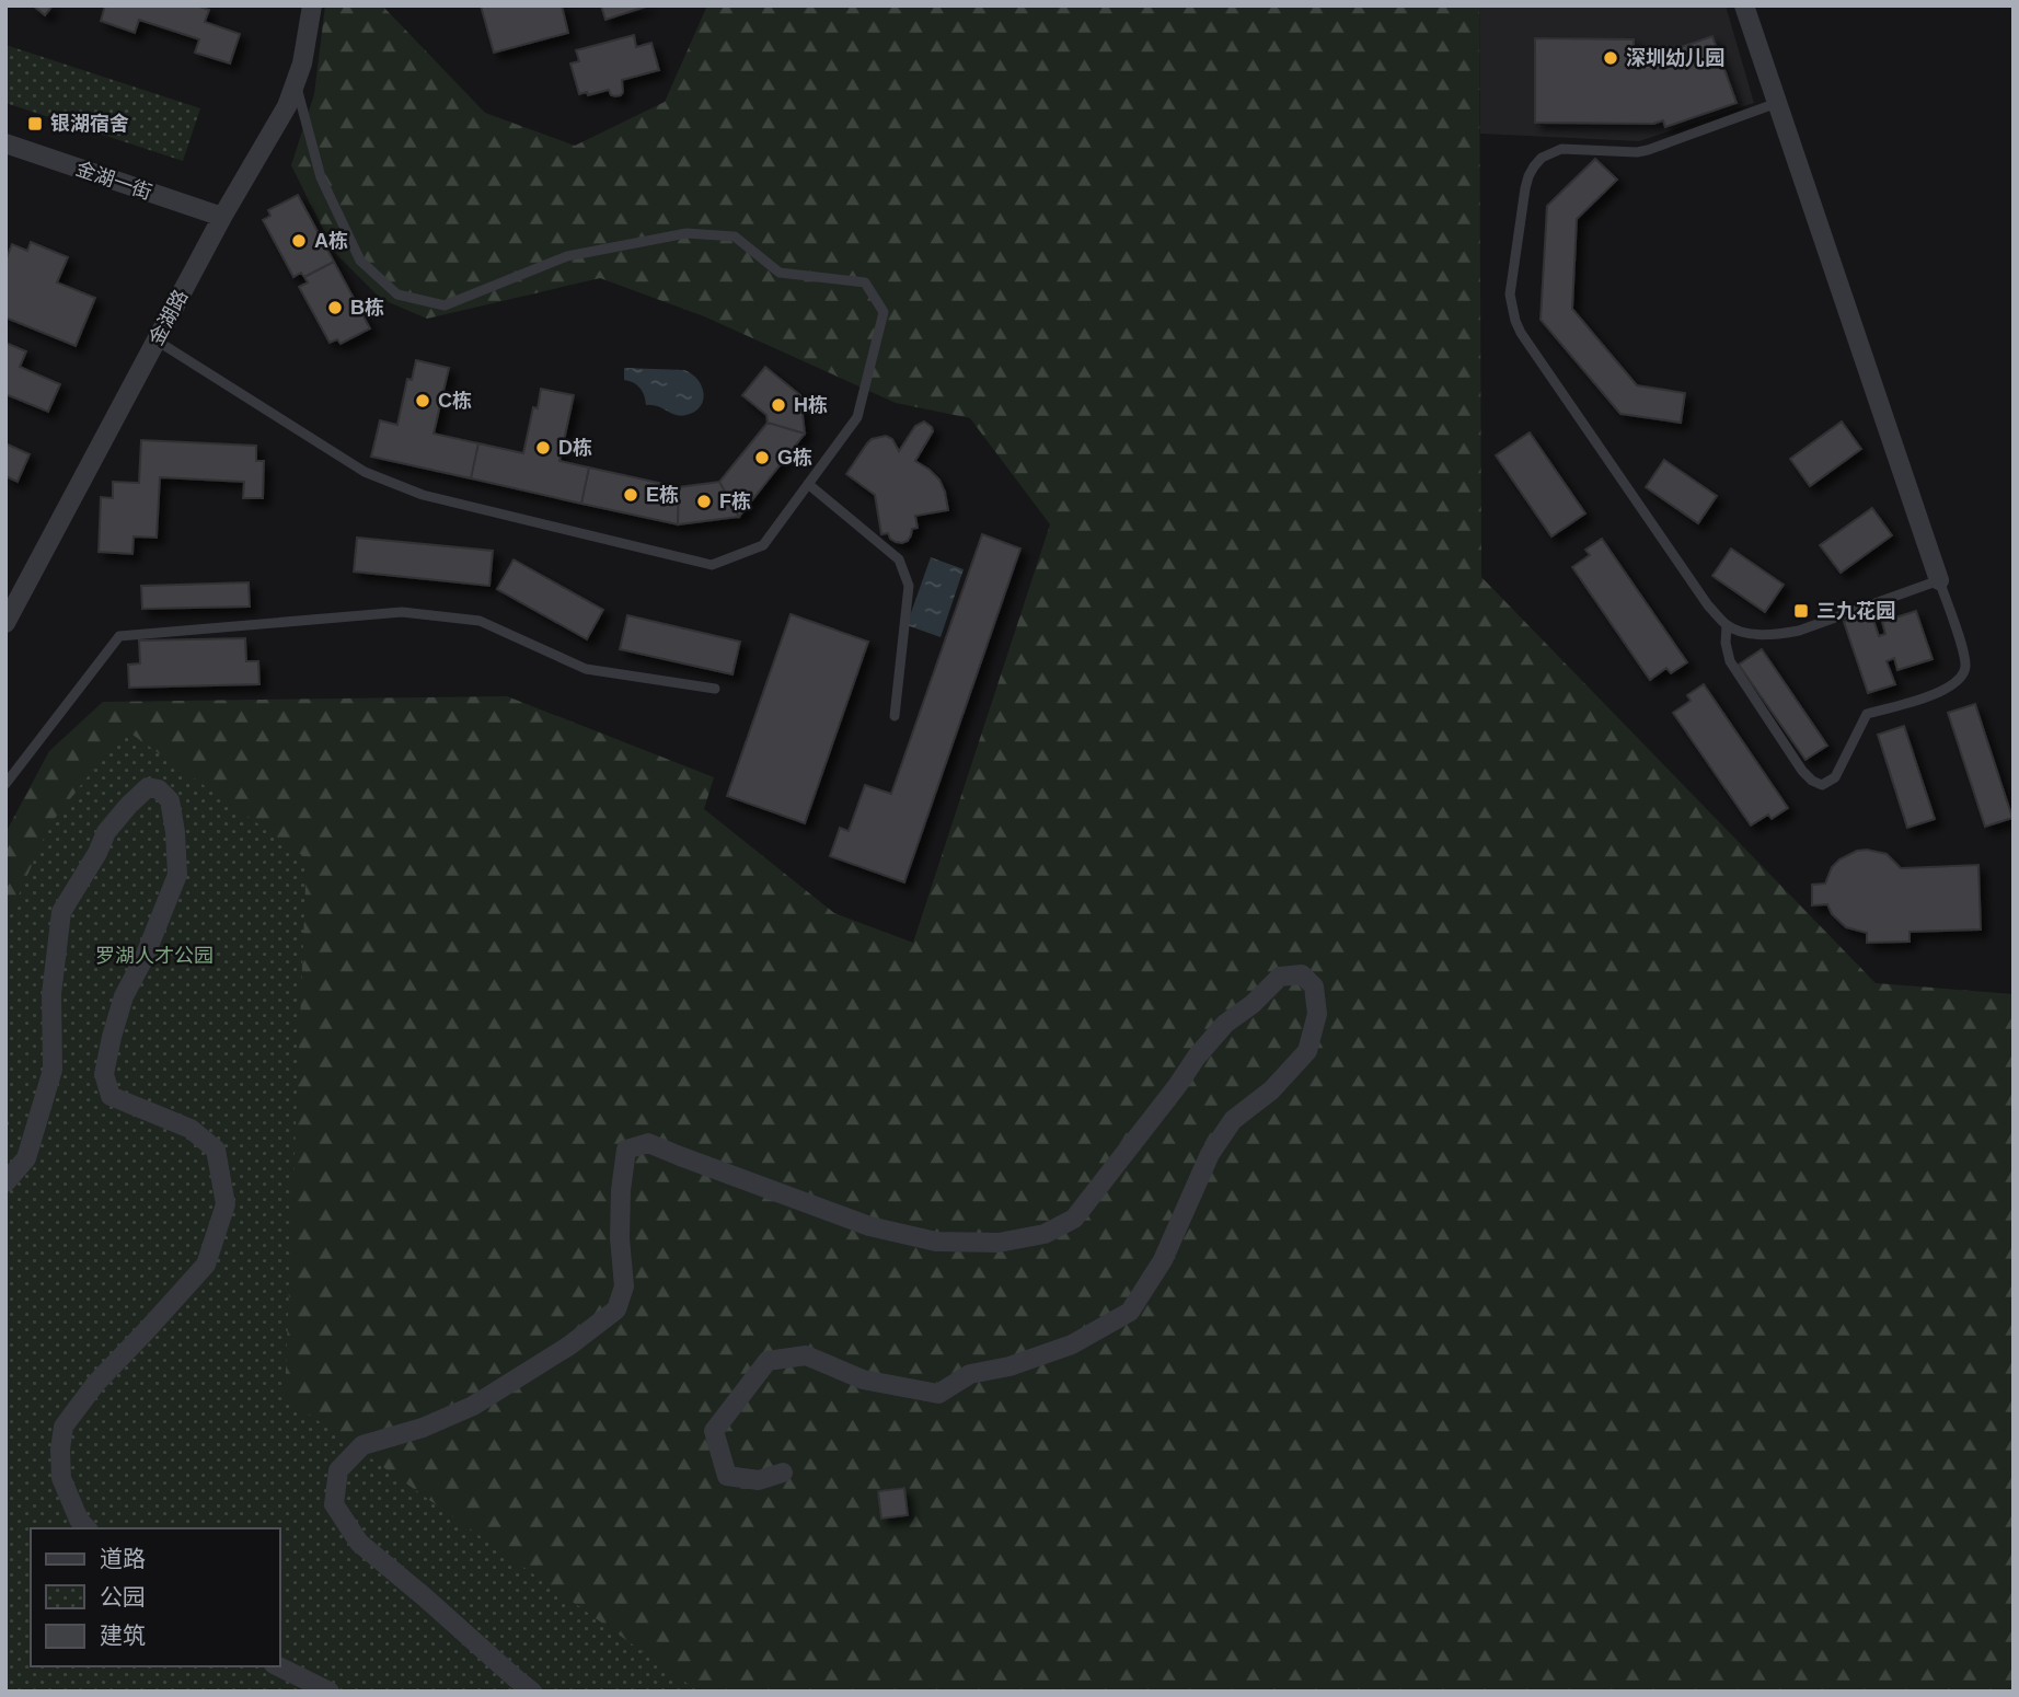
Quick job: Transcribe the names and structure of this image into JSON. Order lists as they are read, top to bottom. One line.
{"streets":{"street":["金湖一街","金湖路"]},"crossings":[["金湖一街","金湖路"]],"parks":["罗湖人才公园"],"places":{"other":["深圳幼儿园","A栋","B栋","C栋","H栋","D栋","G栋","E栋","F栋"],"transit":["银湖宿舍","三九花园"]},"legend":["道路","公园","建筑"]}
